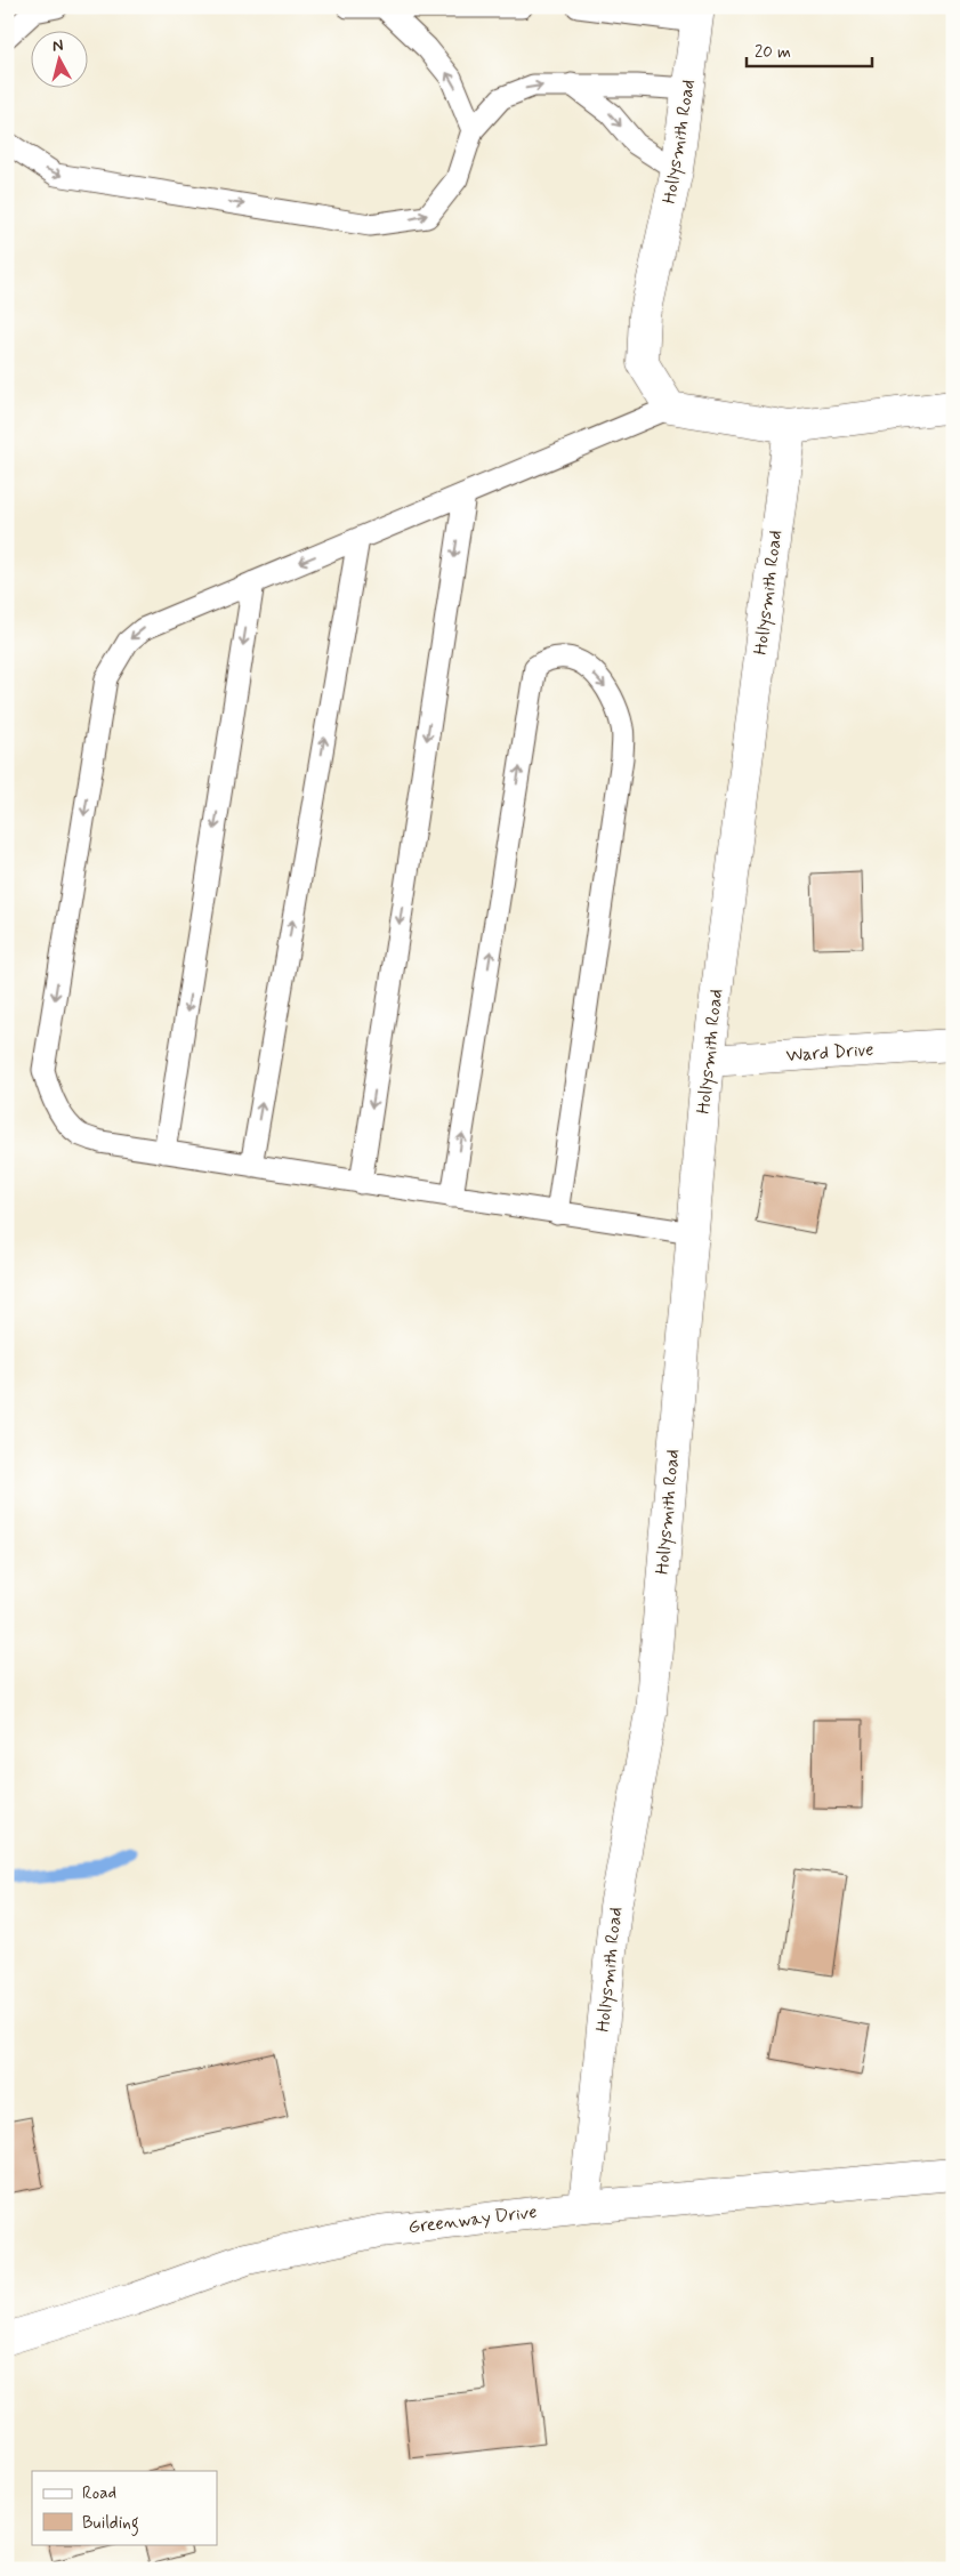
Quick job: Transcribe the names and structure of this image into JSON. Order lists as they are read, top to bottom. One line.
{"streets":{"street":["Hollysmith Road","Ward Drive","Greenway Drive"]},"crossings":[["Hollysmith Road","Ward Drive"],["Hollysmith Road","Greenway Drive"]],"legend":["Road","Building"],"scale_bar":"20 m","north":"top"}
